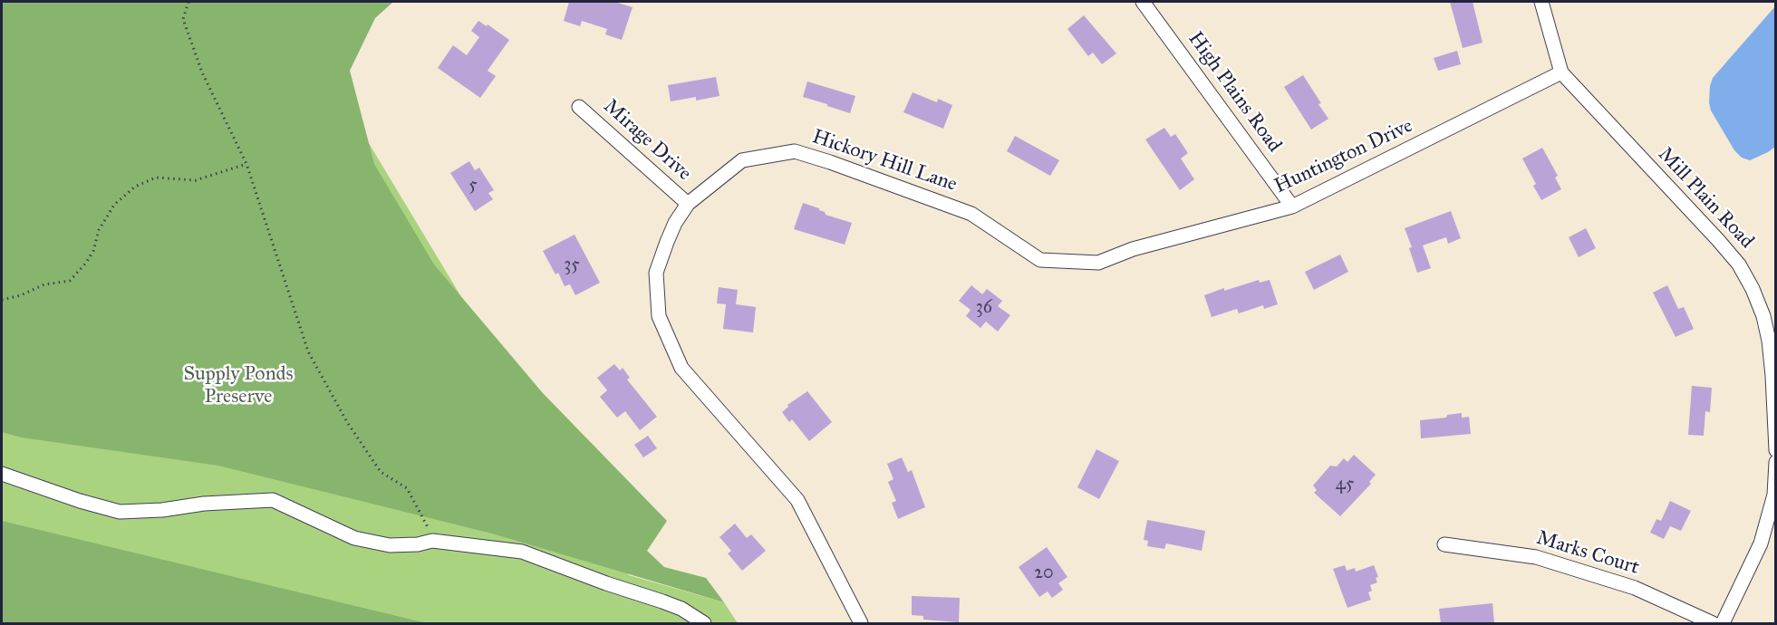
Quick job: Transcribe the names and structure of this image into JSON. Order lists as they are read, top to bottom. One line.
{"streets":{"street":["High Plains Road","Mirage Drive","Huntington Drive","Hickory Hill Lane","Mill Plain Road","Marks Court"]},"crossings":[["High Plains Road","Huntington Drive"],["Mirage Drive","Hickory Hill Lane"],["Huntington Drive","Hickory Hill Lane"],["Huntington Drive","Mill Plain Road"]],"parks":["Supply Ponds Preserve"],"house_numbers":["5","35","36","45","20"]}
